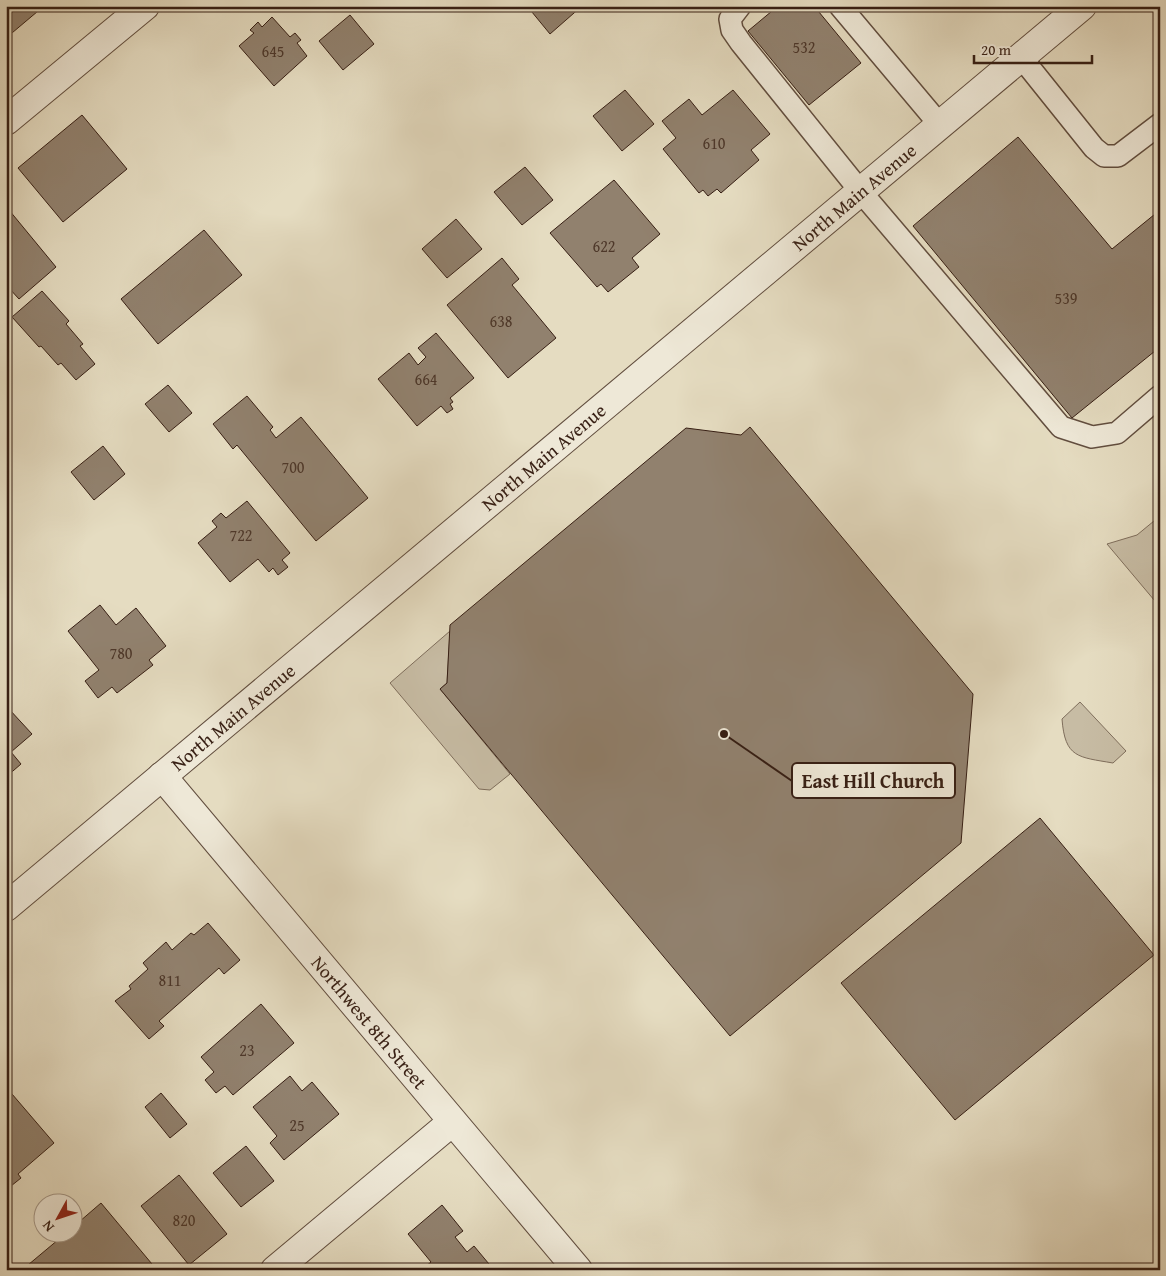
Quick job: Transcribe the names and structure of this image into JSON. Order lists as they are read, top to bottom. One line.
{"streets":{"street":["North Main Avenue","Northwest 8th Street"]},"crossings":[["North Main Avenue","Northwest 8th Street"]],"places":["East Hill Church"],"house_numbers":["532","645","610","622","539","638","664","700","722","780","811","23","25","820"],"scale_bar":"20 m","north":"bottom left"}
